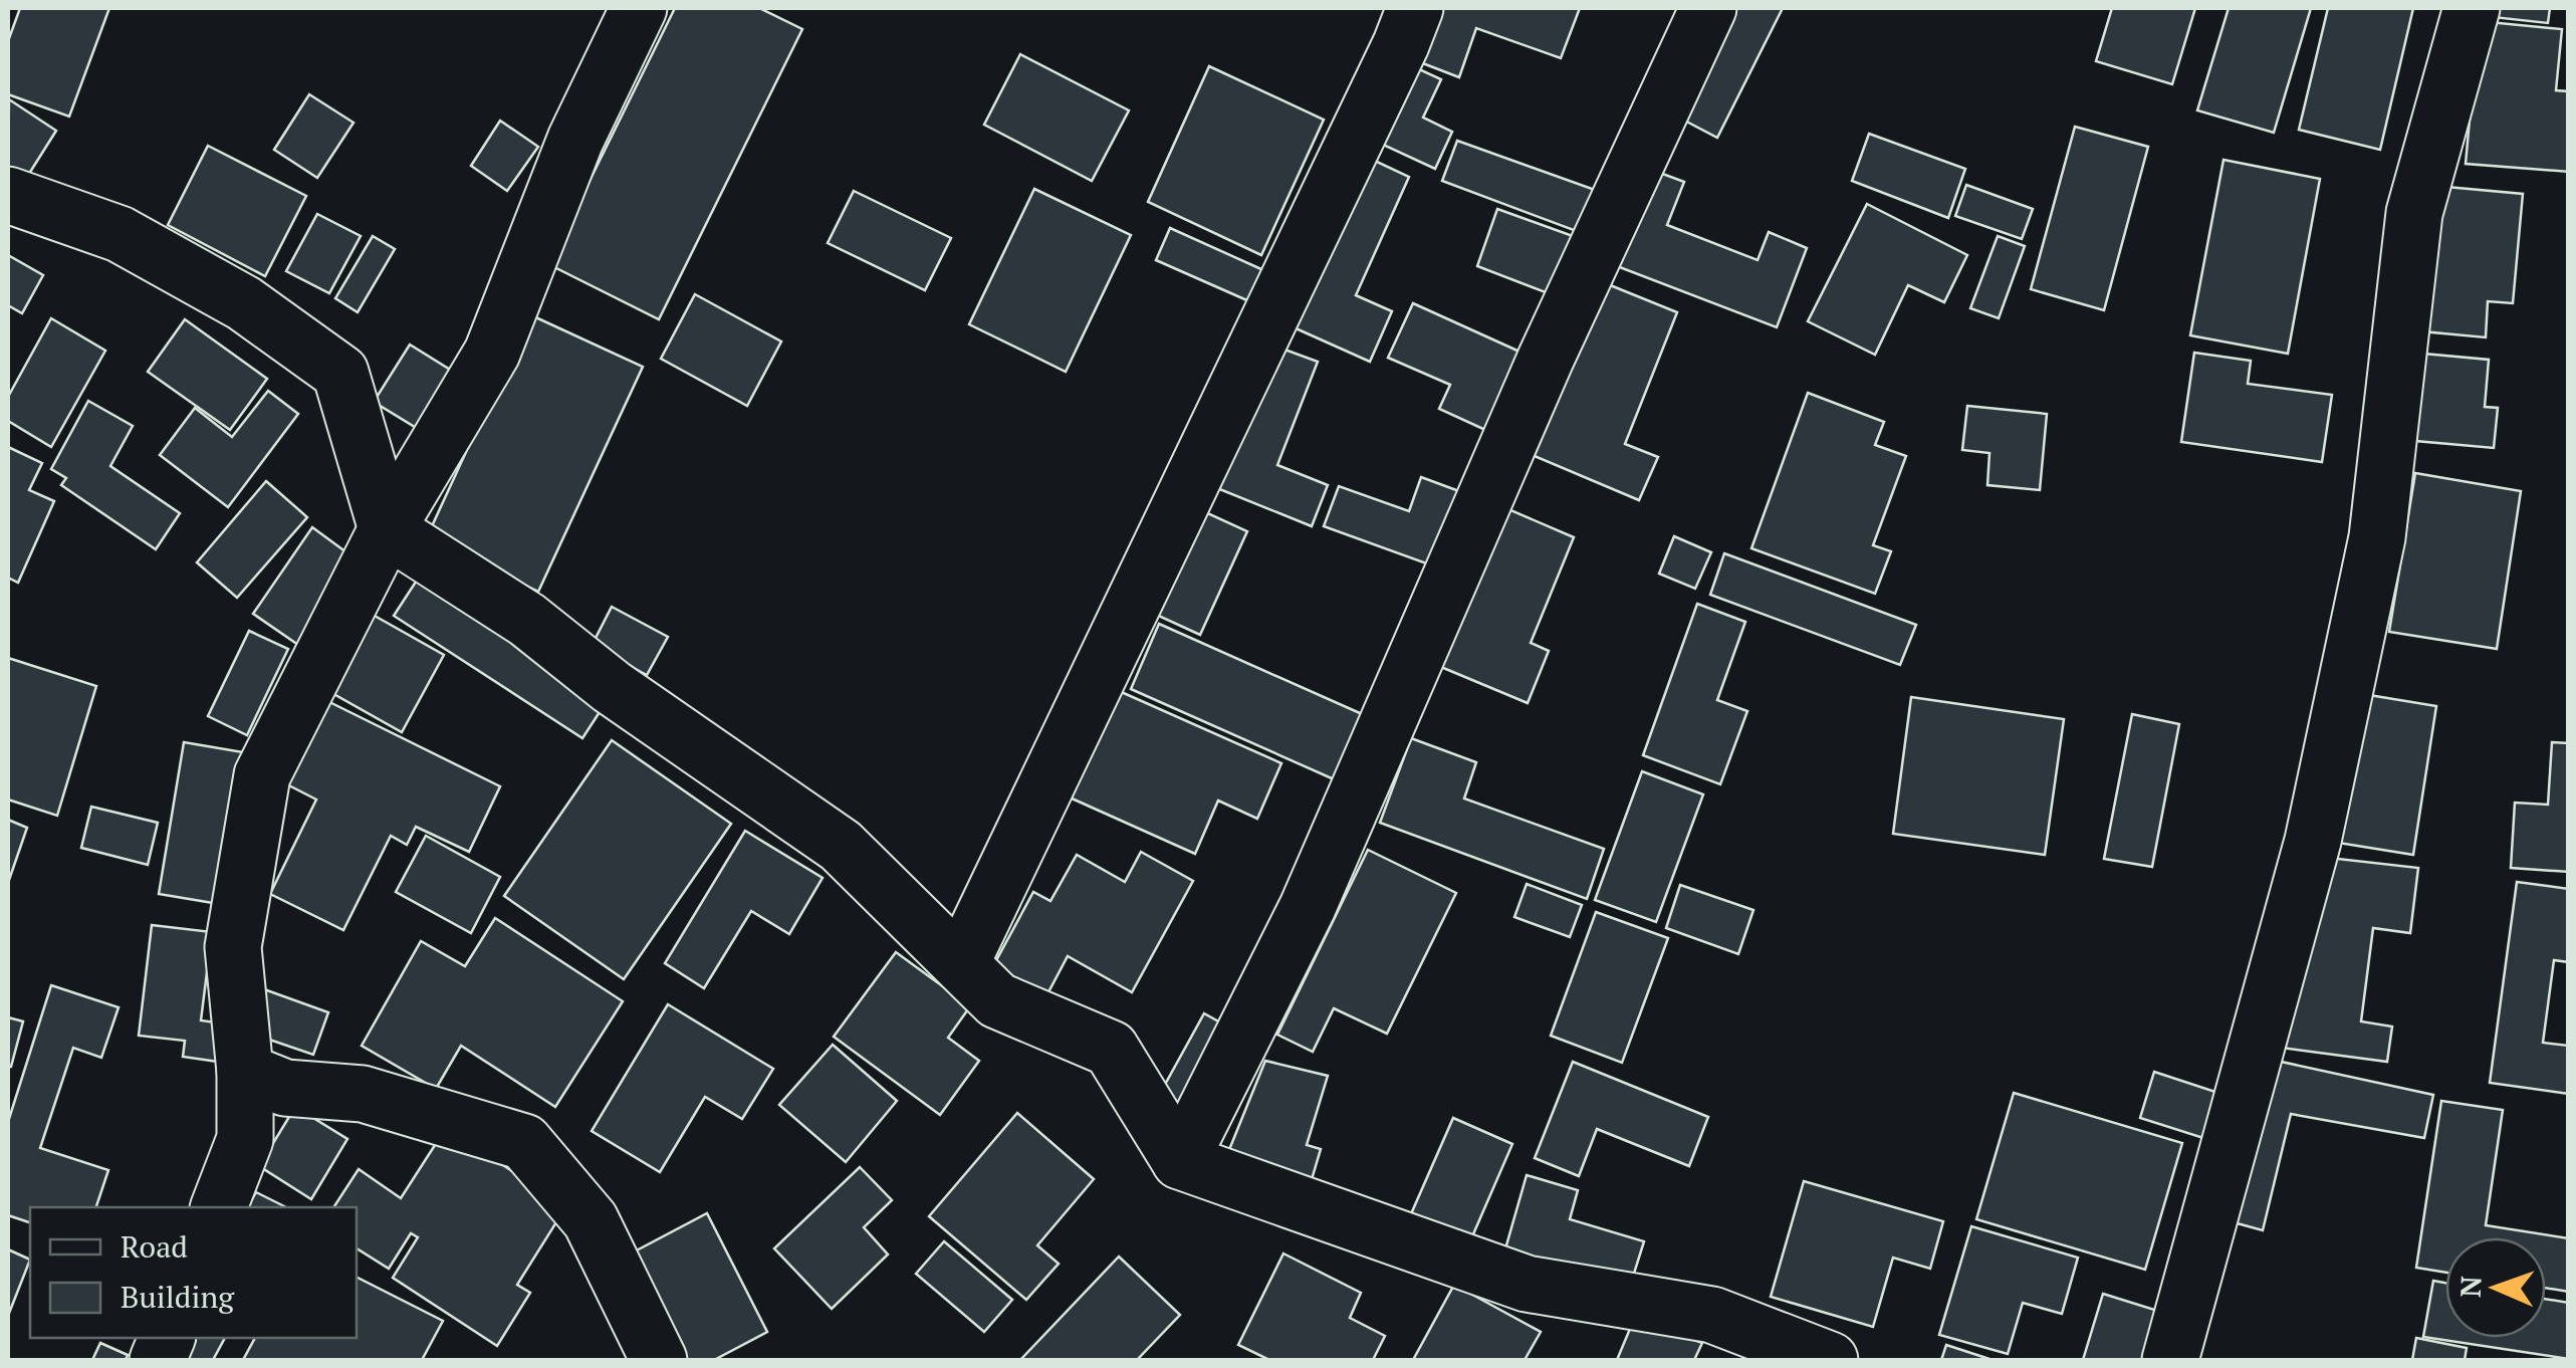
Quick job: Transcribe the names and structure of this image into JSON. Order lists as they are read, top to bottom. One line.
{"legend":["Road","Building"],"north":"left"}
